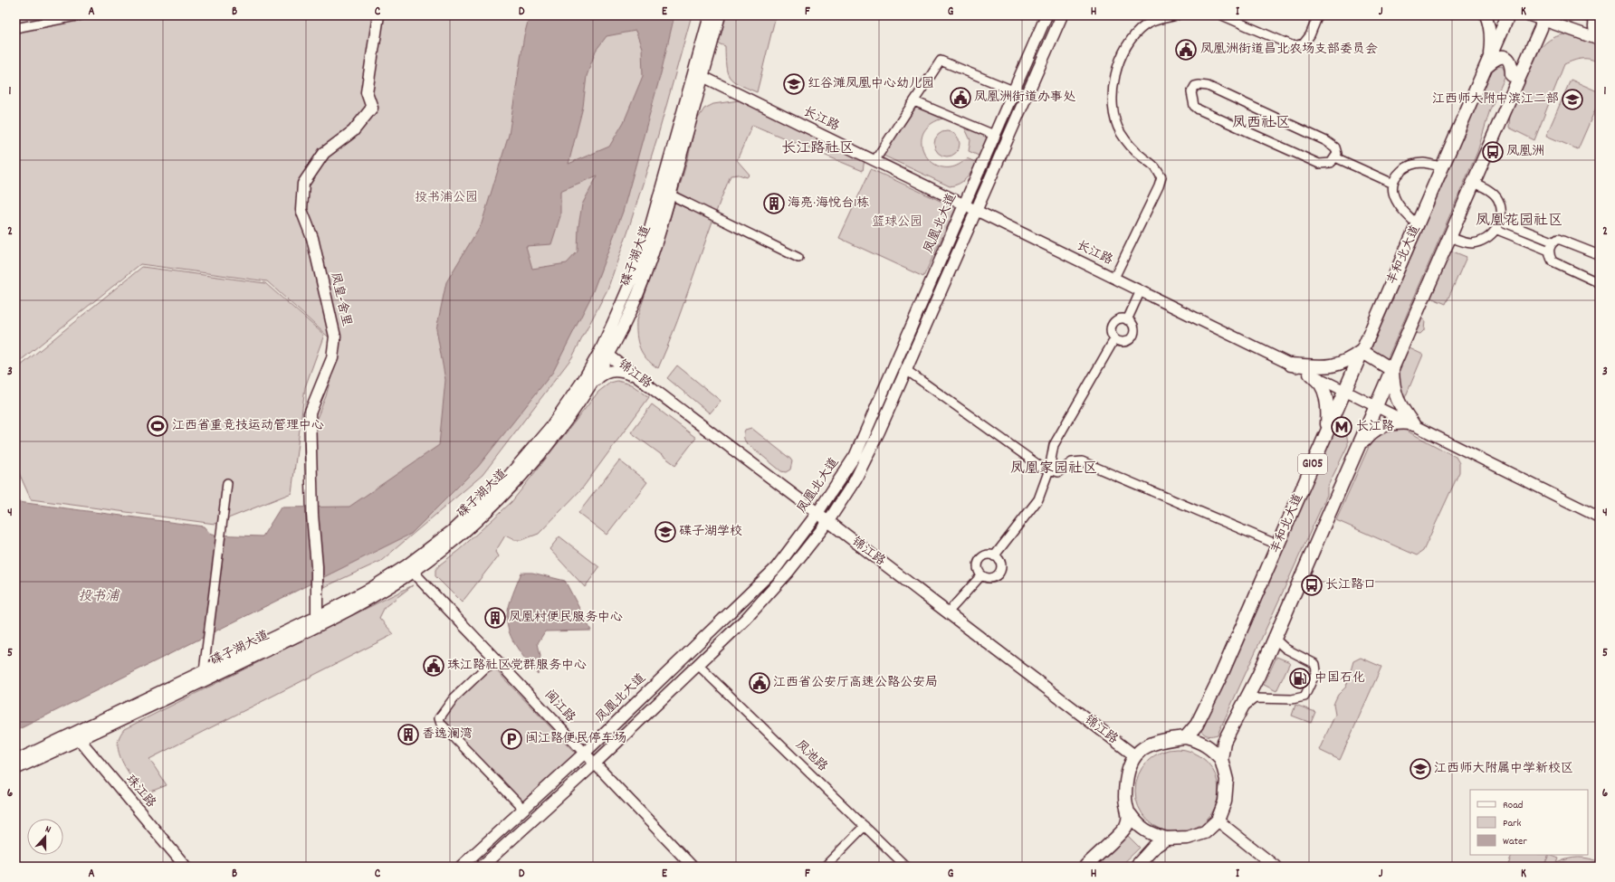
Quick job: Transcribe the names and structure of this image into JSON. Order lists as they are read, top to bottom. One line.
{"streets":{"highway":["丰和北大道","G105"],"main road":["凤凰北大道","碟子湖大道","凤皇-舍里","锦江路","珠江路"],"street":["长江路","闽江路","凤池路"]},"crossings":[["长江路","凤凰北大道"],["长江路","丰和北大道"],["长江路","碟子湖大道"],["长江路","G105"],["凤凰北大道","锦江路"],["凤凰北大道","闽江路"],["凤凰北大道","凤池路"],["丰和北大道","锦江路"],["丰和北大道","G105"],["碟子湖大道","凤皇-舍里"],["碟子湖大道","锦江路"],["碟子湖大道","闽江路"],["碟子湖大道","珠江路"],["锦江路","G105"]],"districts":["凤西社区","长江路社区","凤凰花园社区","凤凰家园社区"],"water":["投书浦"],"parks":["投书浦公园","篮球公园"],"places":{"public building":["凤凰洲街道昌北农场支部委员会","凤凰洲街道办事处","珠江路社区党群服务中心","江西省公安厅高速公路公安局"],"school or university":["红谷滩凤凰中心幼儿园","江西师大附中滨江二部","碟子湖学校","江西师大附属中学新校区"],"bus stop":["凤凰洲","长江路口"],"building":["海亮·海悦台1栋","凤凰村便民服务中心","香逸澜湾"],"sports":["江西省重竞技运动管理中心"],"metro station":["长江路"],"fuel station":["中国石化"],"parking":["闽江路便民停车场"]},"legend":["Road","Park","Water"],"north":"top","grid":{"columns":["A","B","C","D","E","F","G","H","I","J","K"],"rows":["1","2","3","4","5","6"]}}
